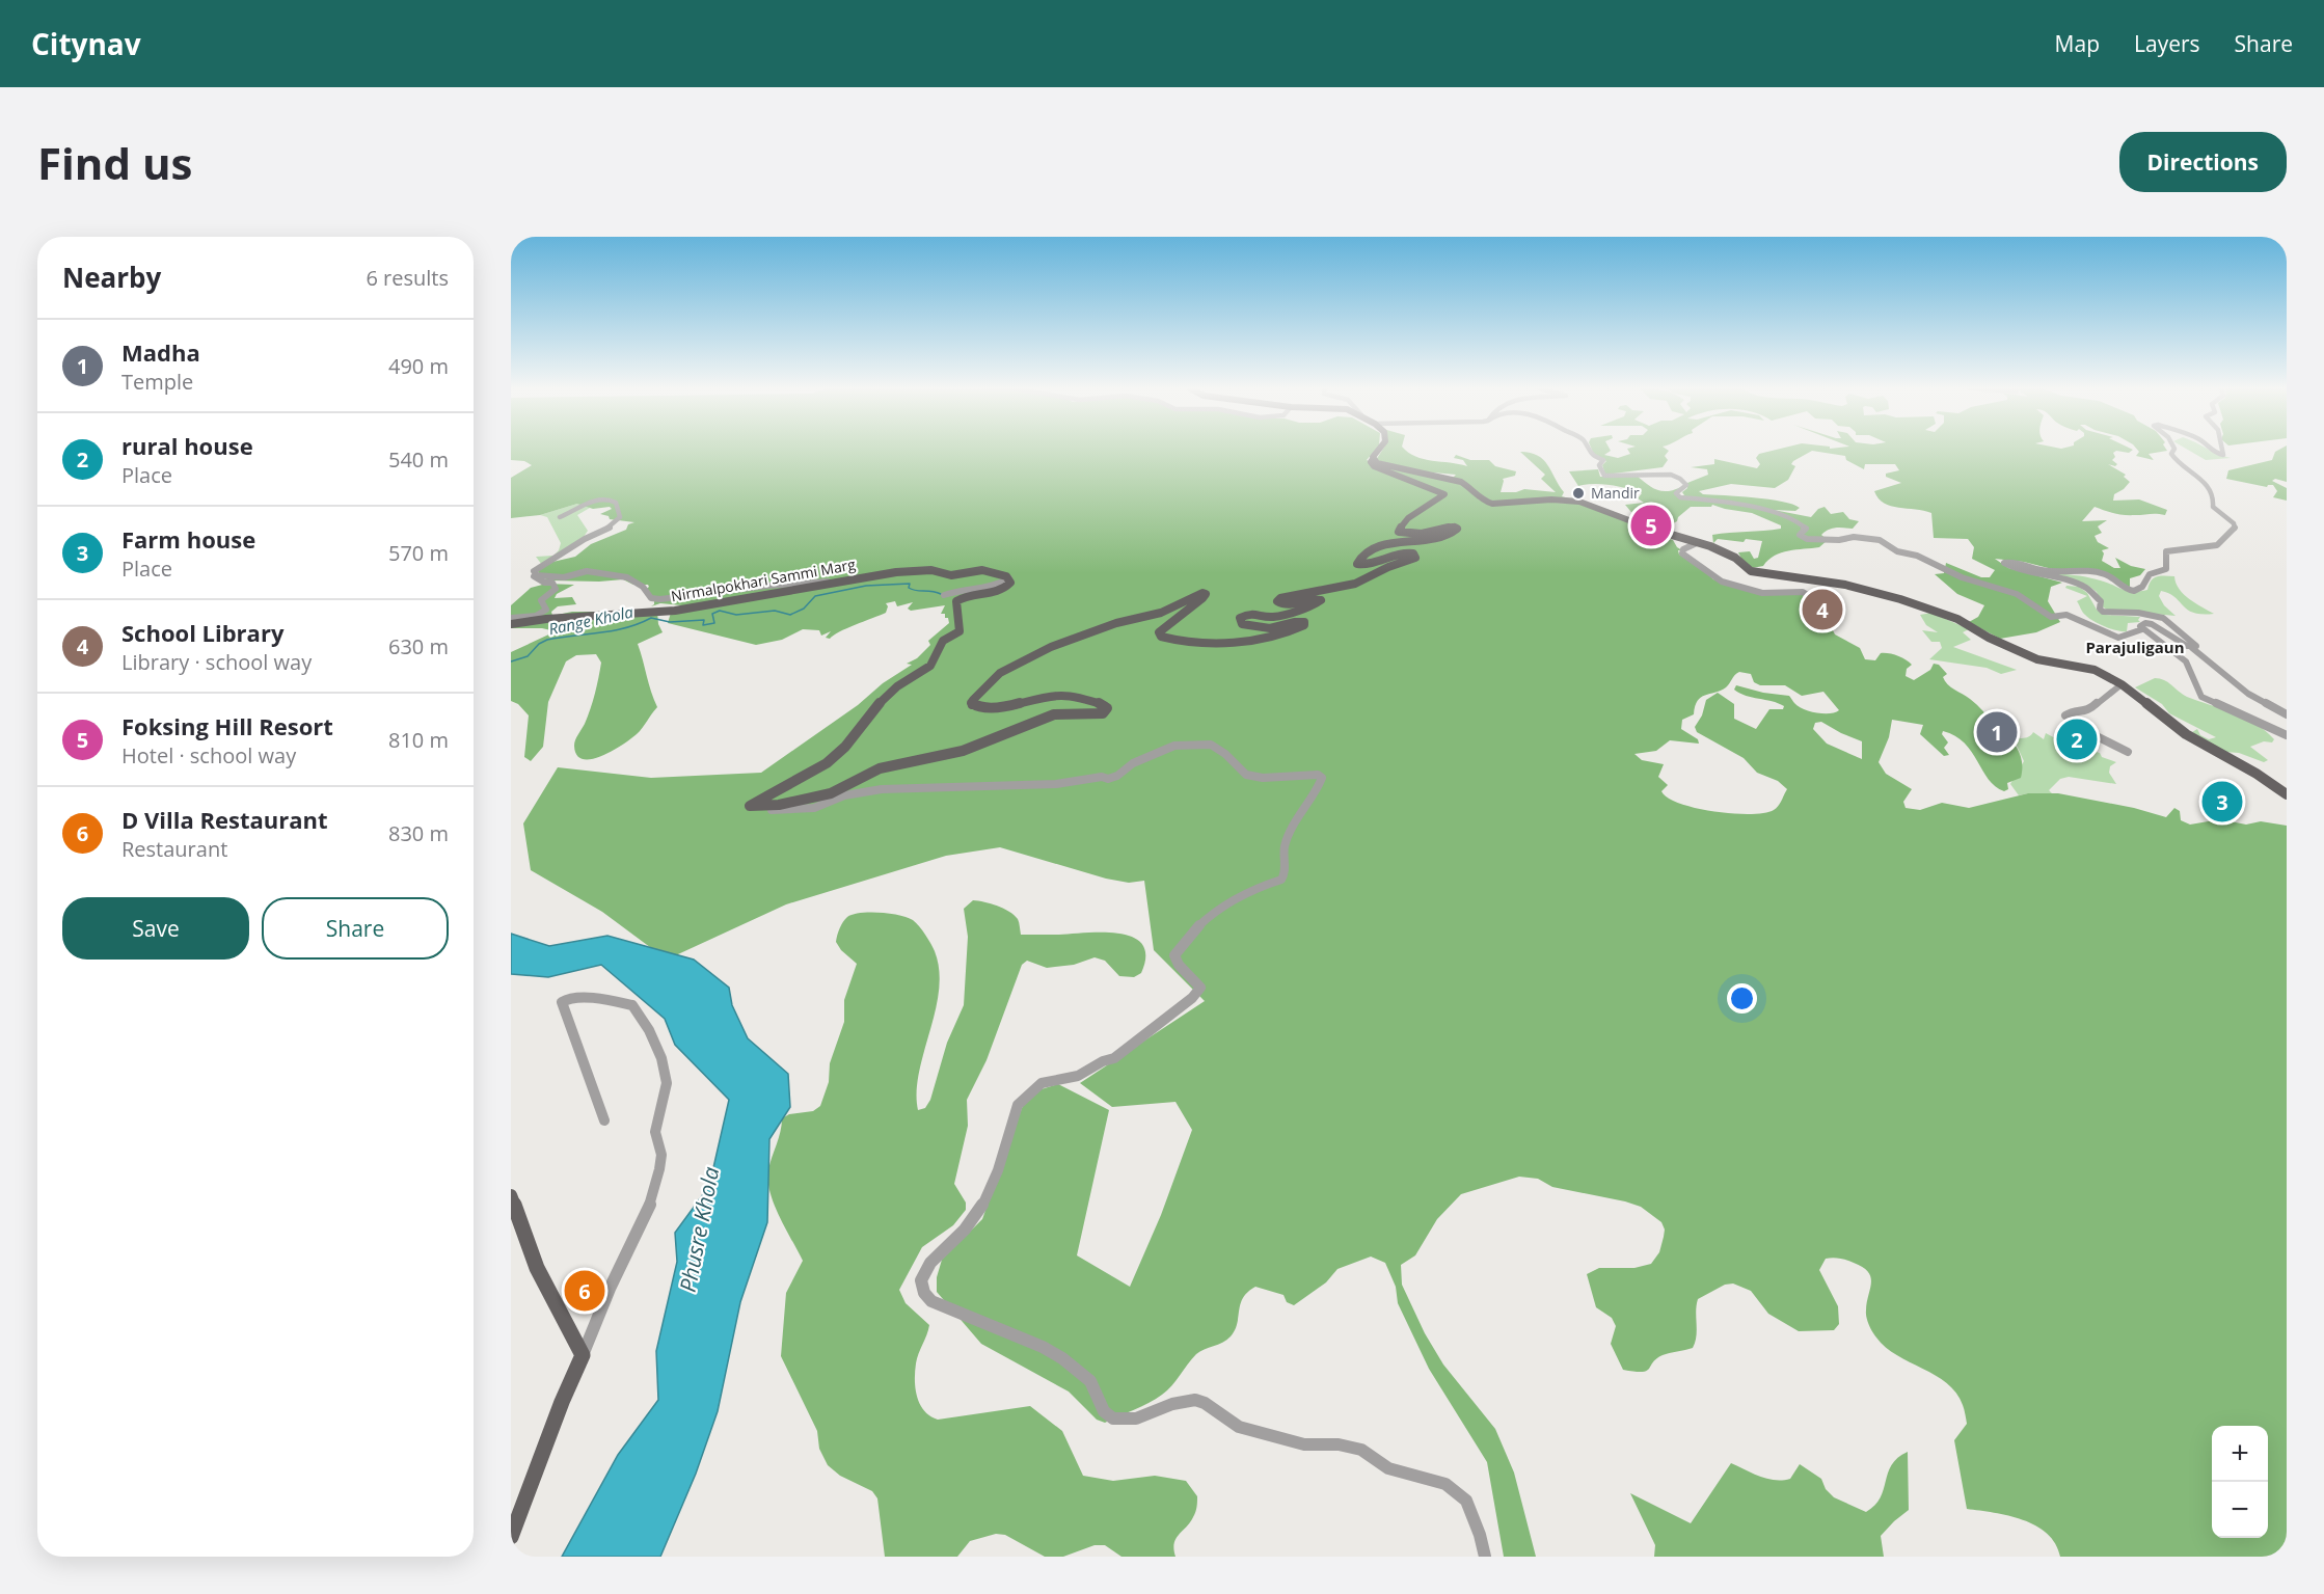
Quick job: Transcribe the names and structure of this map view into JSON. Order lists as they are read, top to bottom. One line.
{"streets":{"main road":["Nirmalpokhari Sammi Marg"]},"districts":["Parajuligaun"],"water":["Range Khola","Phusre Khola"],"places":["Mandir"],"page":{"header":"Citynav","nav":["Map","Layers","Share"],"buttons":["Directions",["Save","Share"]],"title":"Find us","heading":["Nearby","6 results"],"list":[{"mark":"1","name":"Madha","note":"Temple","value":"490 m"},{"mark":"2","name":"rural house","note":"Place","value":"540 m"},{"mark":"3","name":"Farm house","note":"Place","value":"570 m"},{"mark":"4","name":"School Library","note":"Library · school way","value":"630 m"},{"mark":"5","name":"Foksing Hill Resort","note":"Hotel · school way","value":"810 m"},{"mark":"6","name":"D Villa Restaurant","note":"Restaurant","value":"830 m"}],"pins":["5","4","1","2","3","6"],"map_buttons":["+","−"]}}
